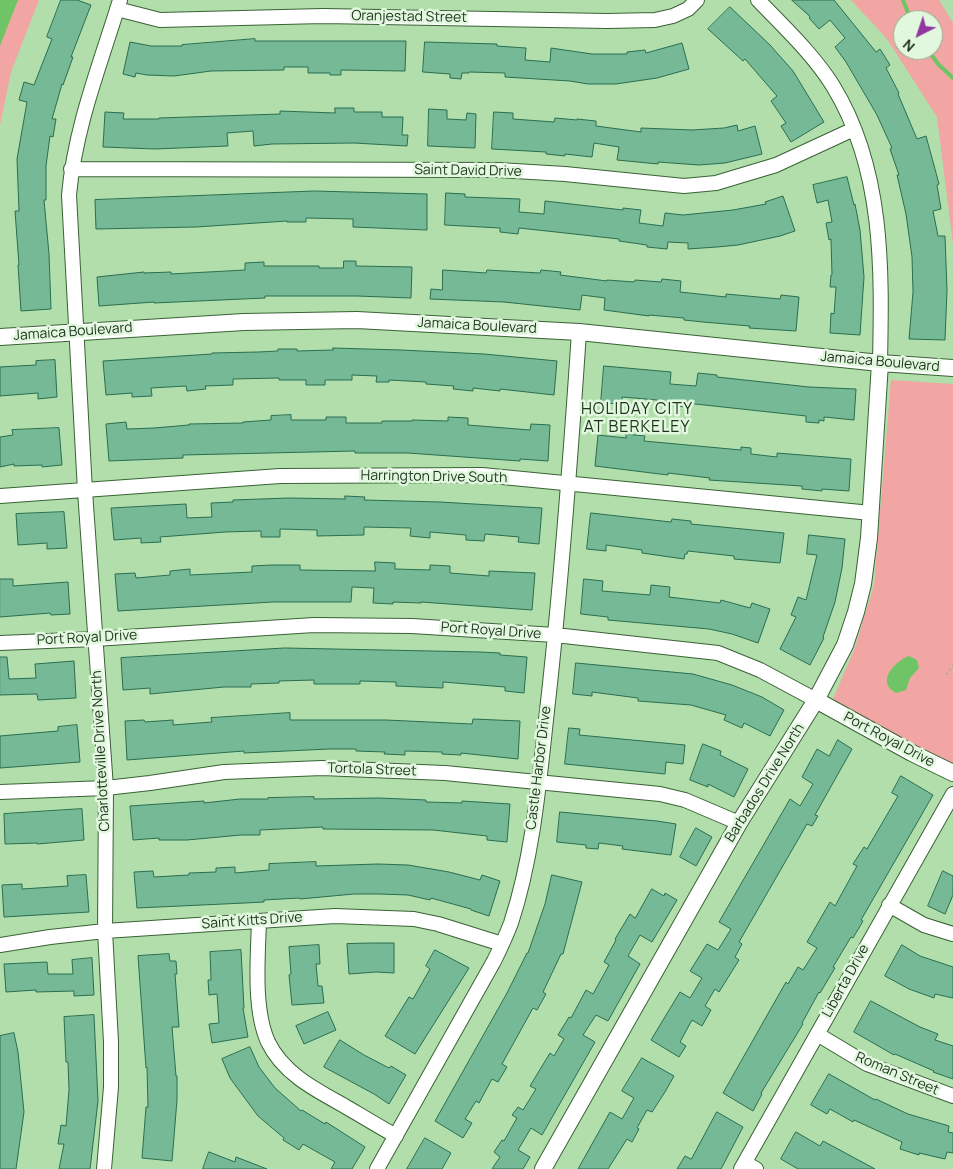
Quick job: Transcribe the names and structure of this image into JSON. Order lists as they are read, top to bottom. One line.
{"streets":{"street":["Oranjestad Street","Saint David Drive","Jamaica Boulevard","Harrington Drive South","Port Royal Drive","Charlotteville Drive North","Castle Harbor Drive","Tortola Street","Barbados Drive North","Saint Kitts Drive","Liberta Drive","Roman Street"]},"crossings":[["Oranjestad Street","Charlotteville Drive North"],["Saint David Drive","Charlotteville Drive North"],["Jamaica Boulevard","Charlotteville Drive North"],["Jamaica Boulevard","Castle Harbor Drive"],["Jamaica Boulevard","Barbados Drive North"],["Harrington Drive South","Charlotteville Drive North"],["Harrington Drive South","Castle Harbor Drive"],["Harrington Drive South","Barbados Drive North"],["Port Royal Drive","Charlotteville Drive North"],["Port Royal Drive","Castle Harbor Drive"],["Port Royal Drive","Barbados Drive North"],["Charlotteville Drive North","Tortola Street"],["Charlotteville Drive North","Saint Kitts Drive"],["Castle Harbor Drive","Tortola Street"],["Castle Harbor Drive","Saint Kitts Drive"],["Tortola Street","Barbados Drive North"],["Liberta Drive","Roman Street"]],"districts":["HOLIDAY CITY AT BERKELEY"],"north":"bottom left"}
